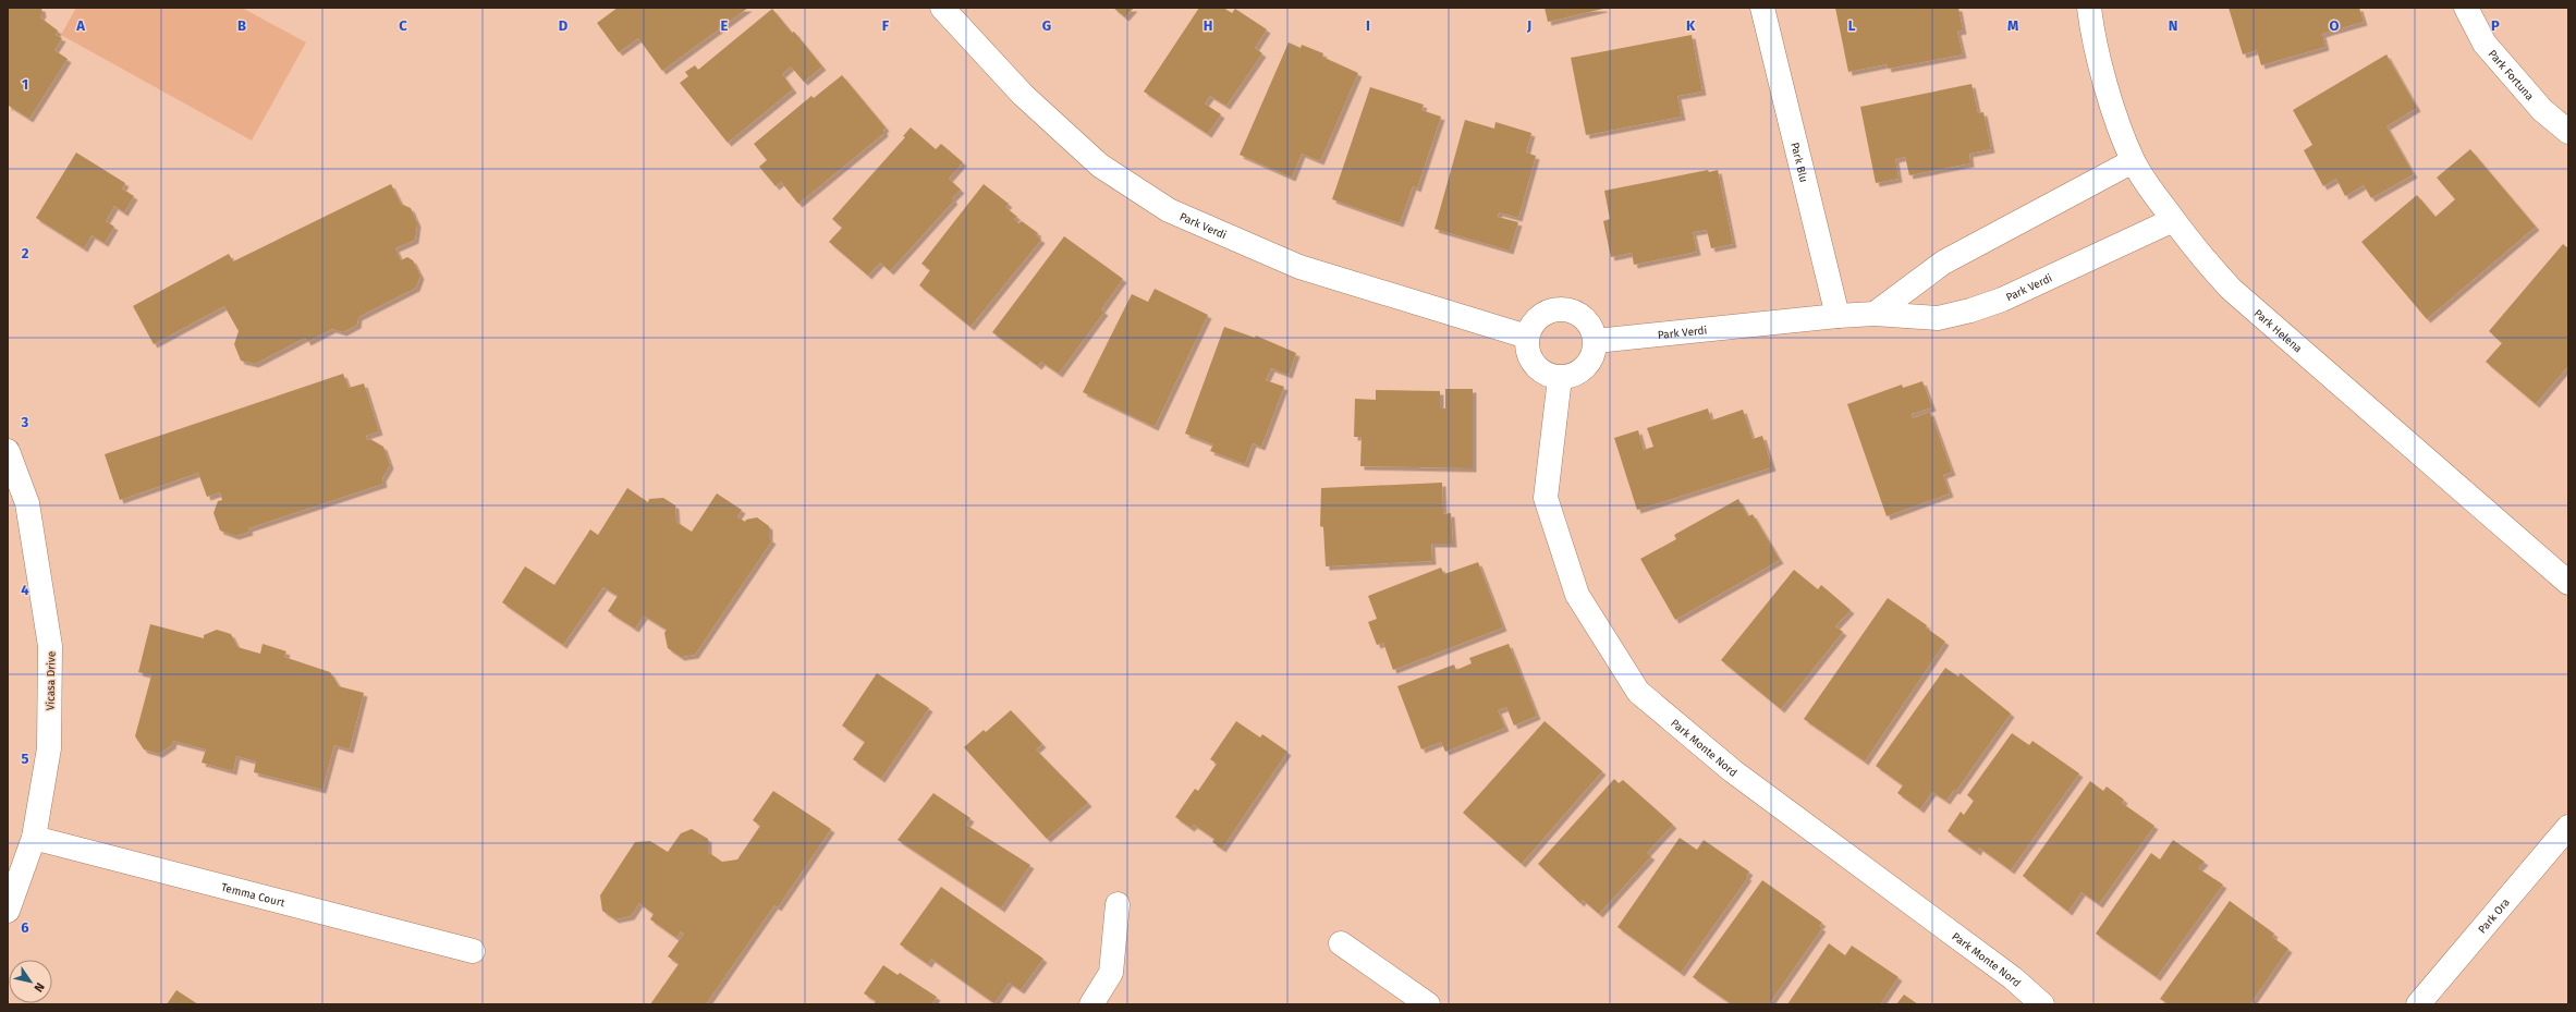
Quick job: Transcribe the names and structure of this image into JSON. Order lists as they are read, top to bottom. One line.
{"streets":{"street":["Park Fortuna","Park Blu","Park Verdi","Park Helena","Vicasa Drive","Park Monte Nord","Temma Court","Park Ora"]},"crossings":[["Park Blu","Park Verdi"],["Park Verdi","Park Helena"],["Park Verdi","Park Monte Nord"],["Vicasa Drive","Temma Court"]],"north":"bottom right","grid":{"columns":["A","B","C","D","E","F","G","H","I","J","K","L","M","N","O","P"],"rows":["1","2","3","4","5","6"]}}
